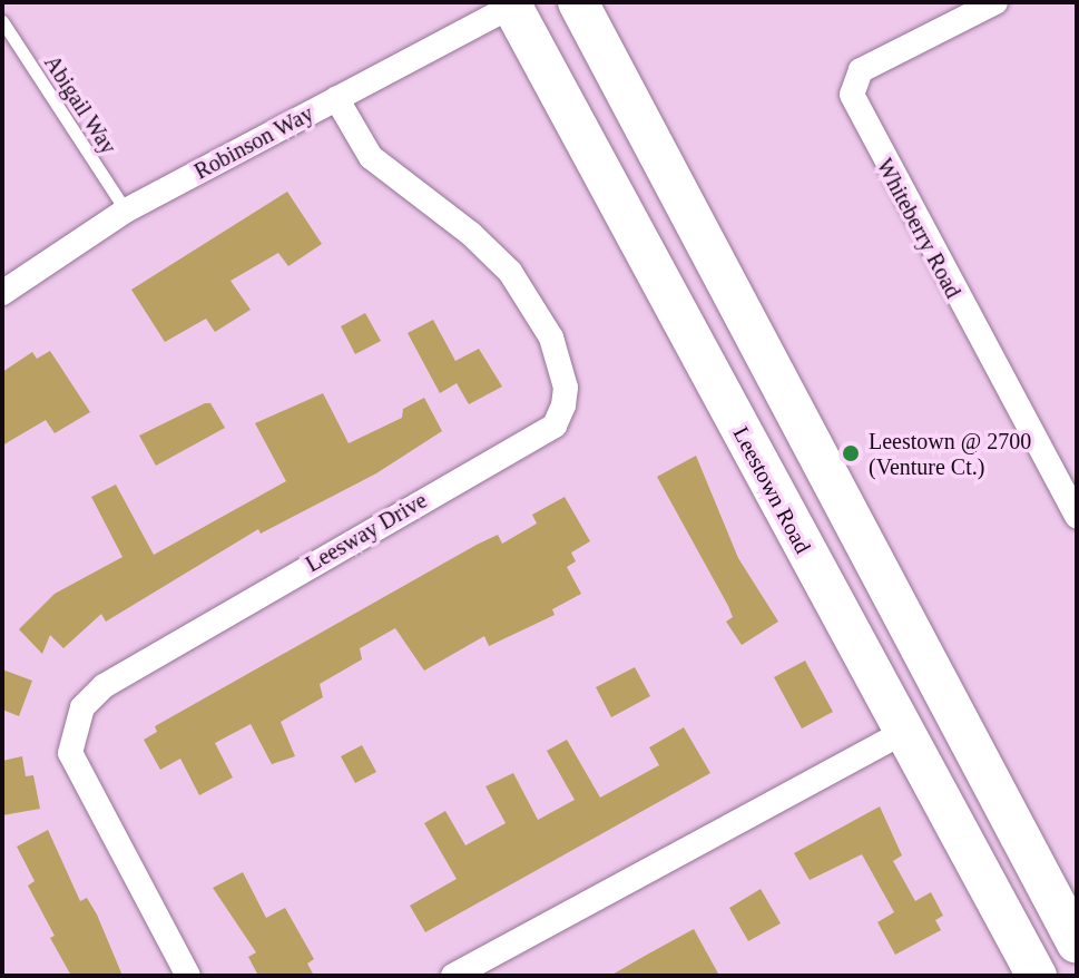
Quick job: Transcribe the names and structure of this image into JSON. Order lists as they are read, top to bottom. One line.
{"streets":{"main road":["Leestown Road"],"street":["Robinson Way","Whiteberry Road","Leesway Drive"],"lane":["Abigail Way"]},"crossings":[["Abigail Way","Robinson Way"],["Robinson Way","Leestown Road"],["Robinson Way","Leesway Drive"]],"places":["Leestown @ 2700 (Venture Ct.)"]}
